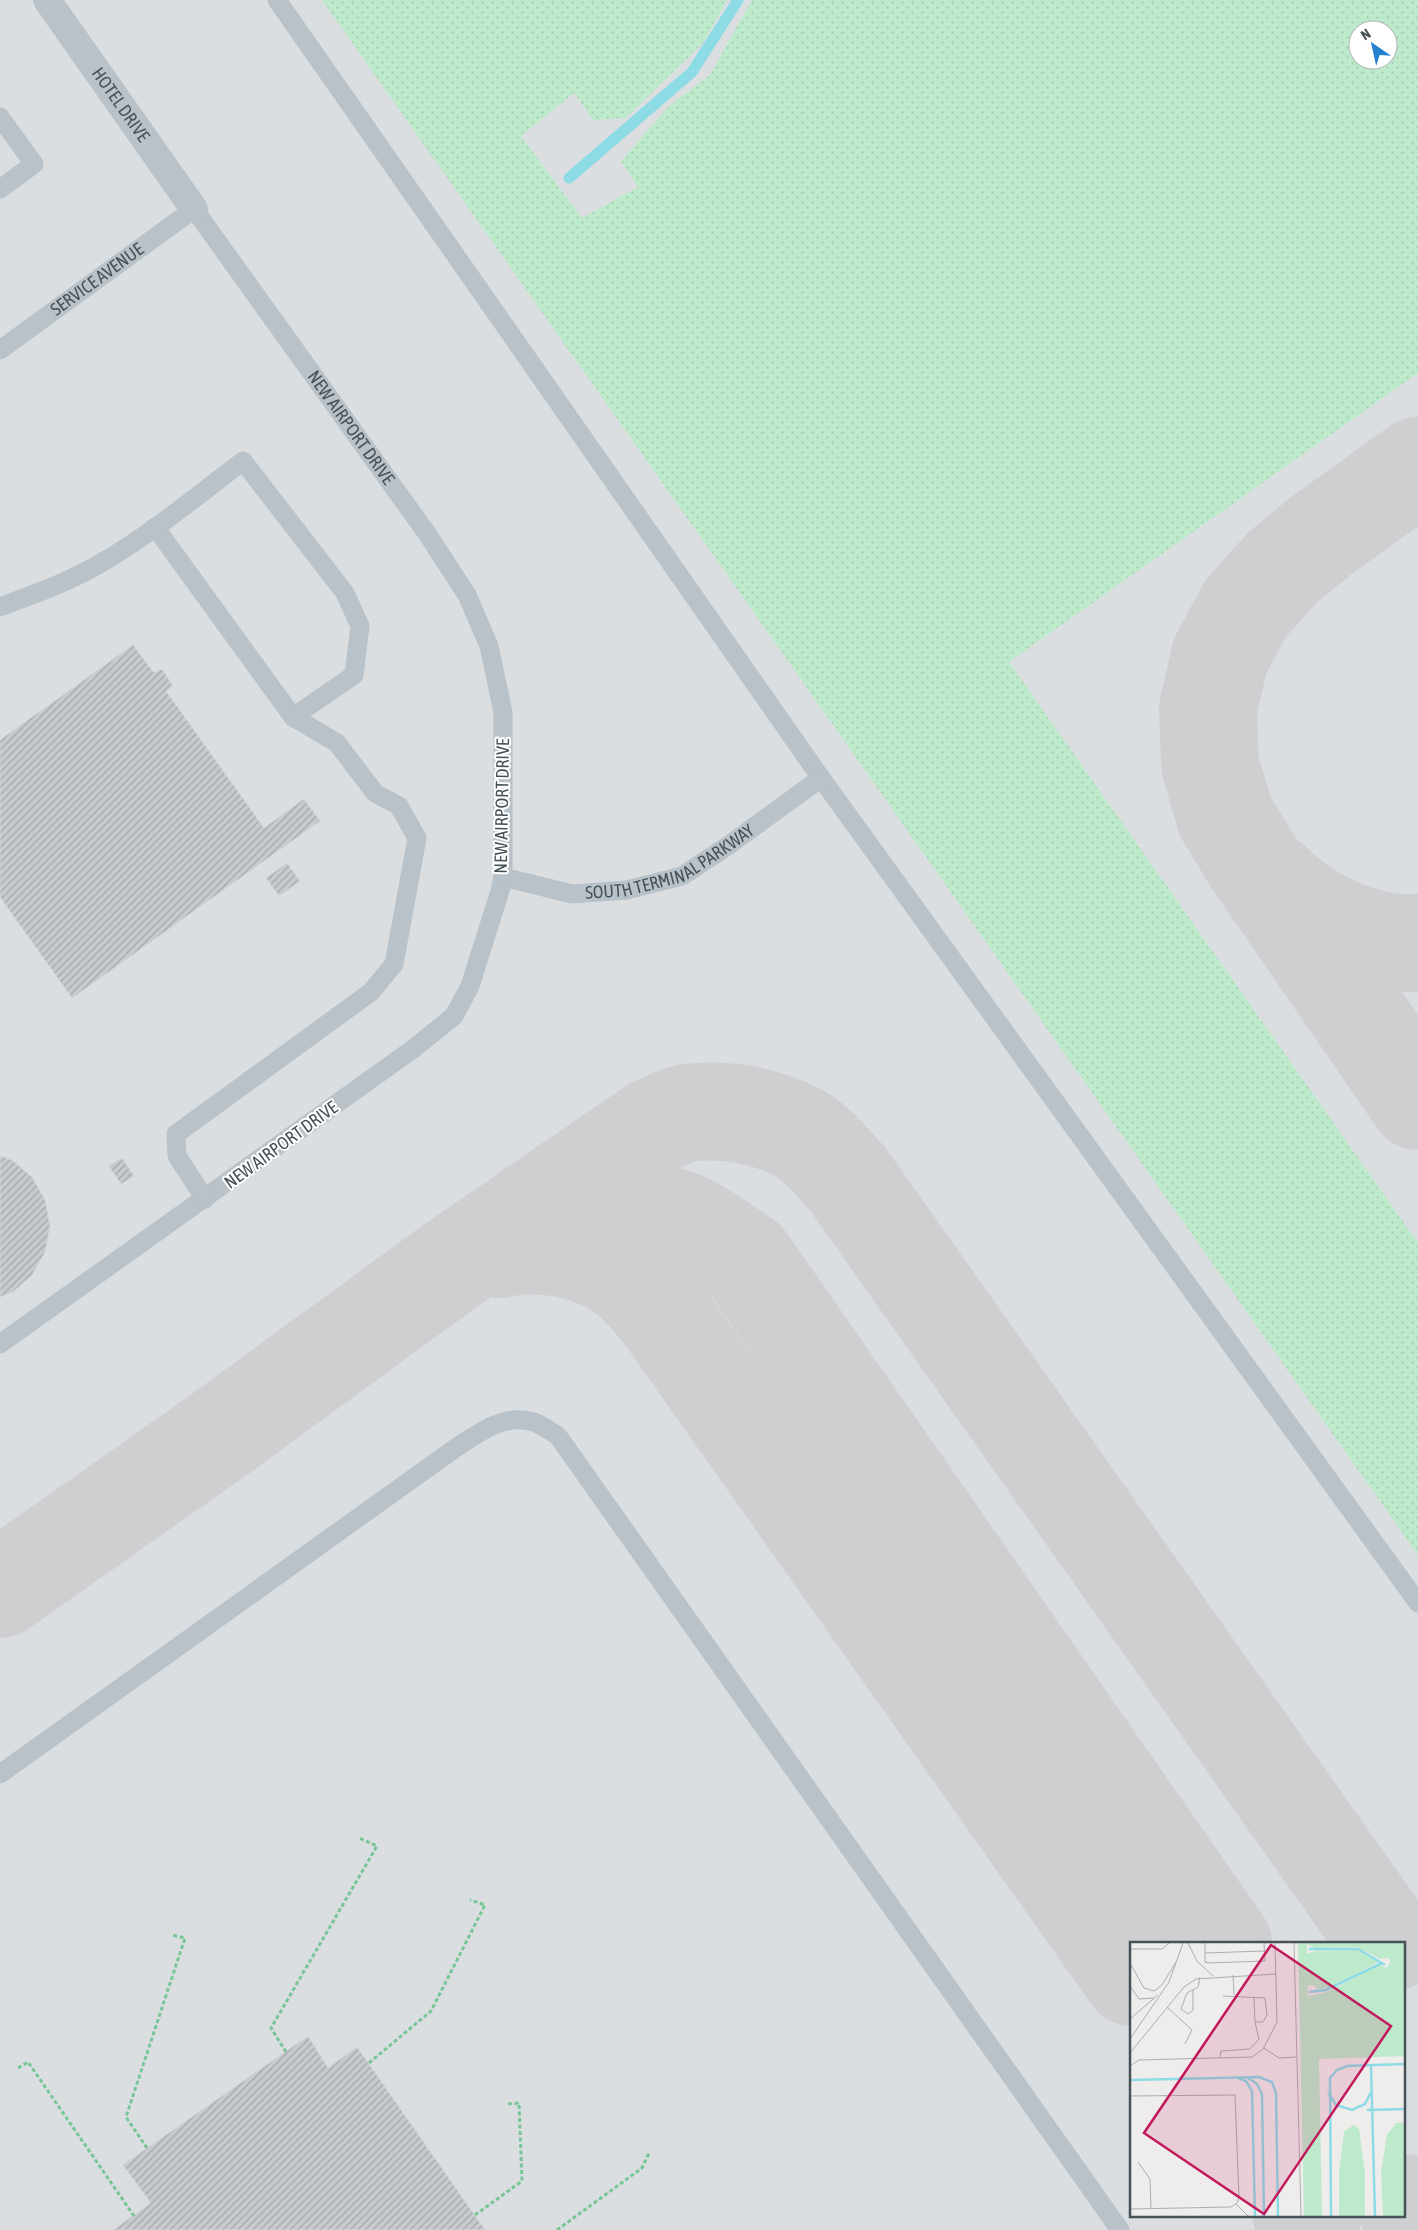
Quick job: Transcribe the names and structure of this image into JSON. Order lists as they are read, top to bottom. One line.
{"streets":{"street":["HOTEL DRIVE"],"lane":["SERVICE AVENUE","NEW AIRPORT DRIVE","SOUTH TERMINAL PARKWAY"]},"crossings":[["HOTEL DRIVE","SERVICE AVENUE"],["HOTEL DRIVE","NEW AIRPORT DRIVE"],["SERVICE AVENUE","NEW AIRPORT DRIVE"],["NEW AIRPORT DRIVE","SOUTH TERMINAL PARKWAY"]],"north":"top left"}
